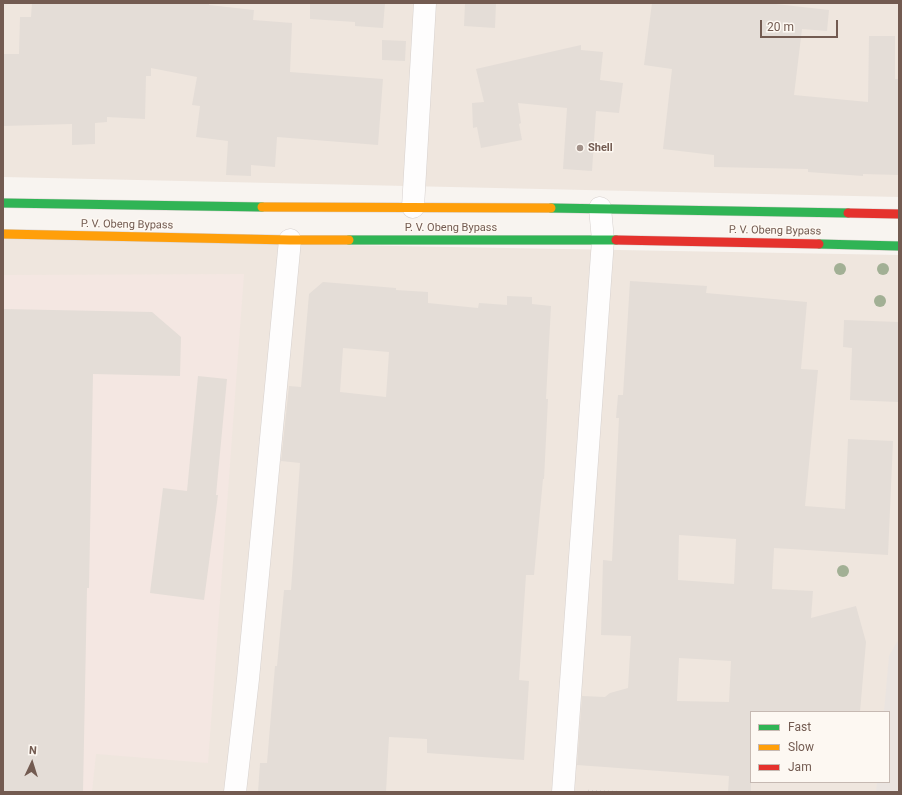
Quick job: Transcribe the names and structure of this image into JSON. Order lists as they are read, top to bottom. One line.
{"streets":{"highway":["P. V. Obeng Bypass"]},"places":["Shell"],"legend":["Fast","Slow","Jam"],"scale_bar":"20 m","north":"top"}
